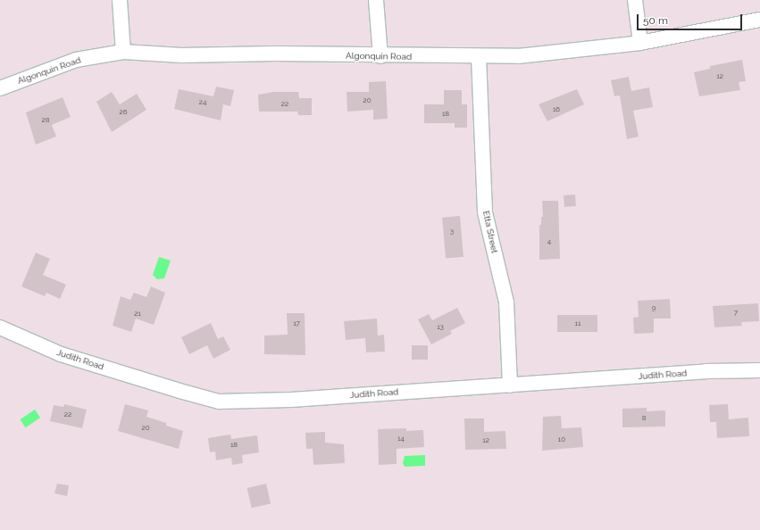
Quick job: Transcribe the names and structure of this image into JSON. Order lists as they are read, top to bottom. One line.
{"streets":{"street":["Algonquin Road","Etta Street","Judith Road"]},"crossings":[["Algonquin Road","Etta Street"],["Etta Street","Judith Road"]],"house_numbers":["12","20","24","22","16","26","18","28","3","4","9","7","21","17","11","13","22","8","20","14","10","12","18"],"scale_bar":"50 m"}
